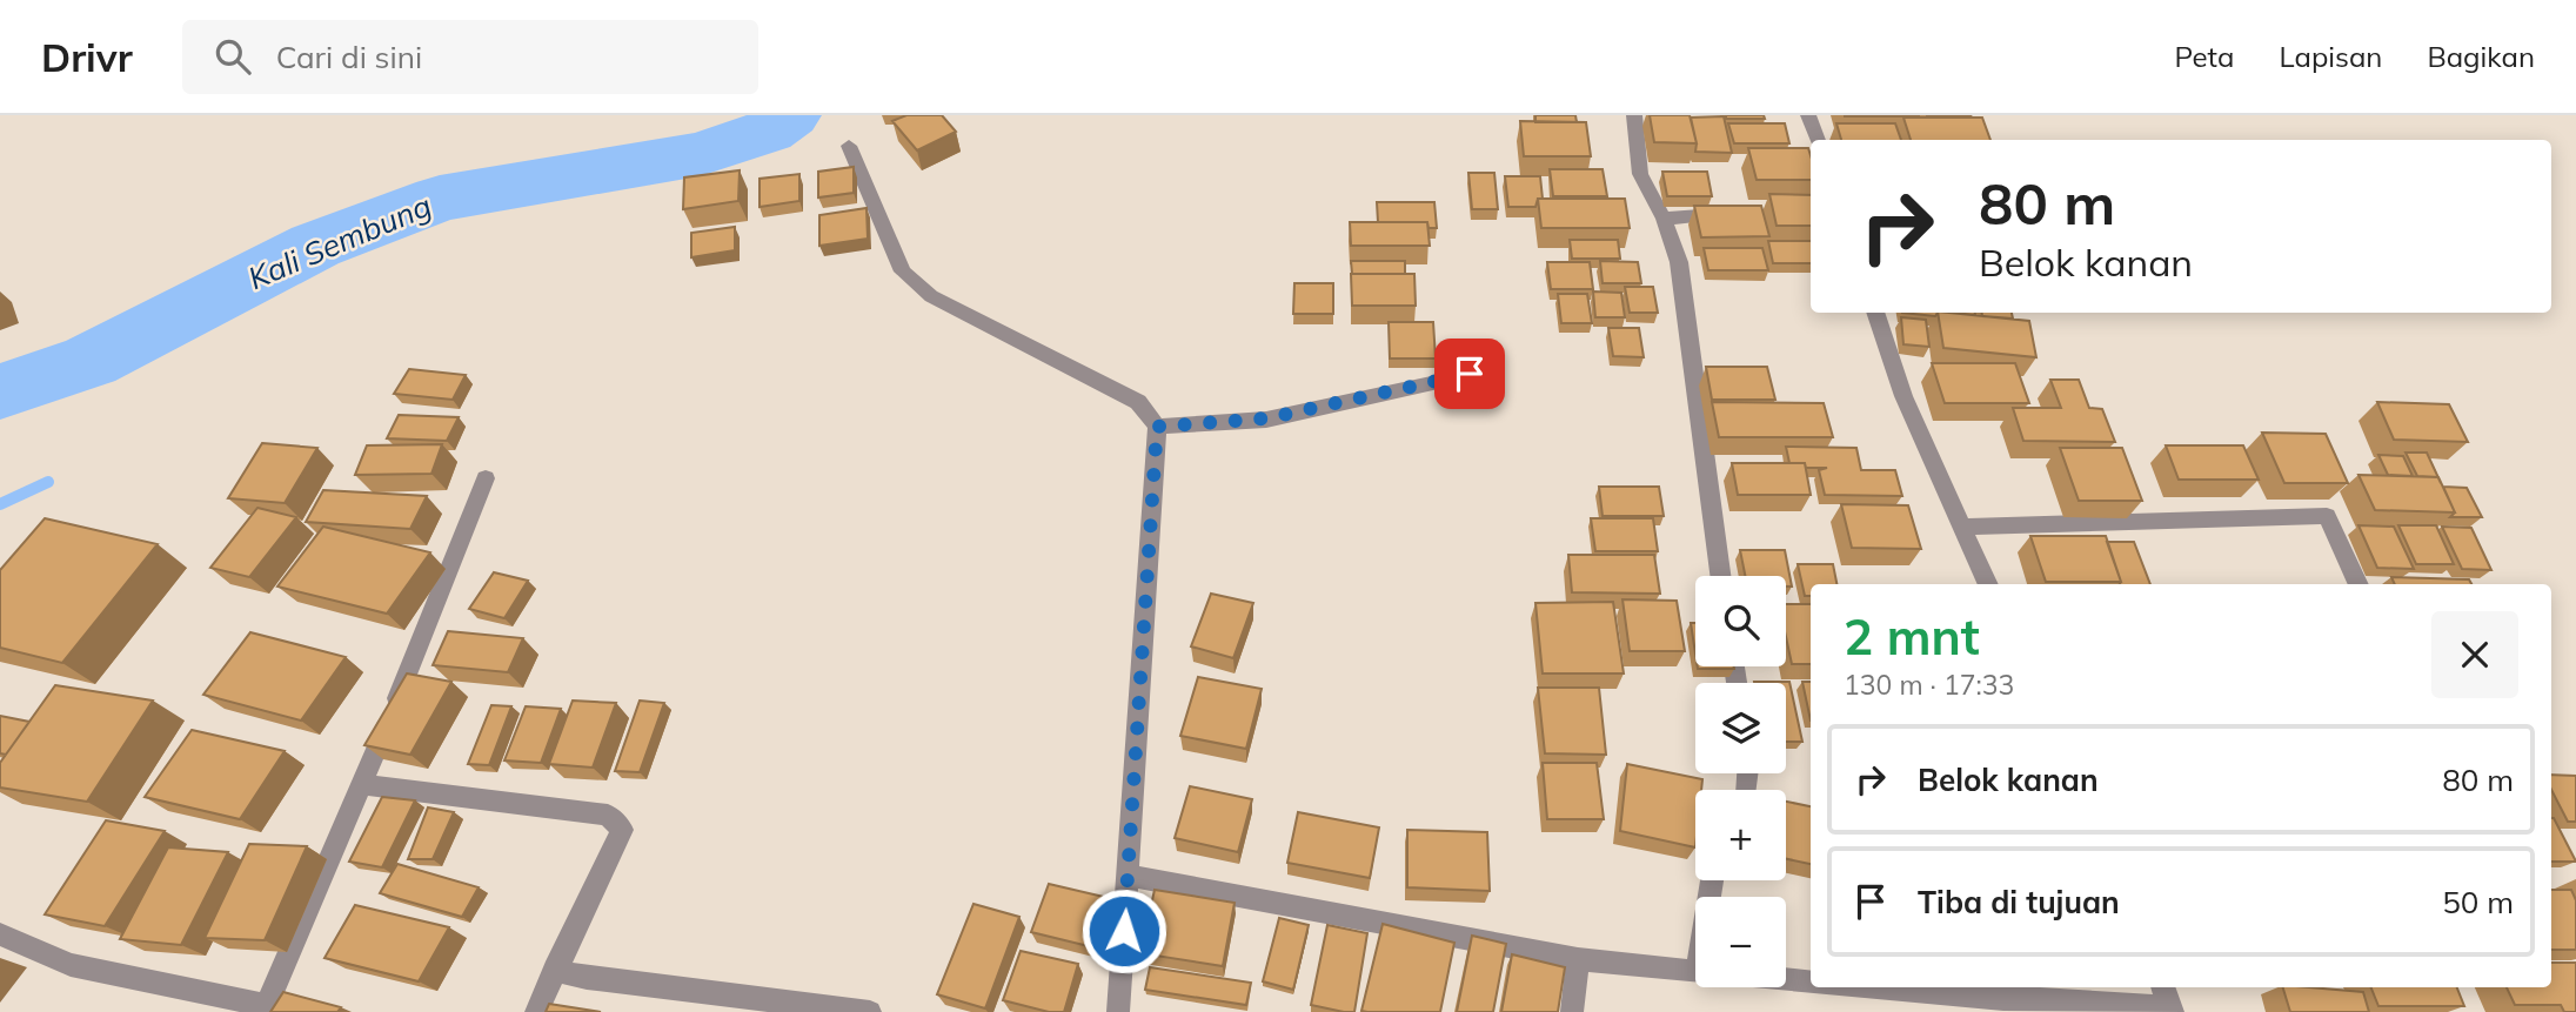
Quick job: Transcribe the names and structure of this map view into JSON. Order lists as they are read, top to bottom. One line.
{"water":["Kali Sembung"],"page":{"header":"Drivr","search":"Cari di sini","nav":["Peta","Lapisan","Bagikan"],"turn":["80 m","Belok kanan"],"map_buttons":["+","−"],"heading":["2 mnt","130 m · 17:33"],"list":[{"name":"Belok kanan","value":"80 m"},{"name":"Tiba di tujuan","value":"50 m"}]}}
